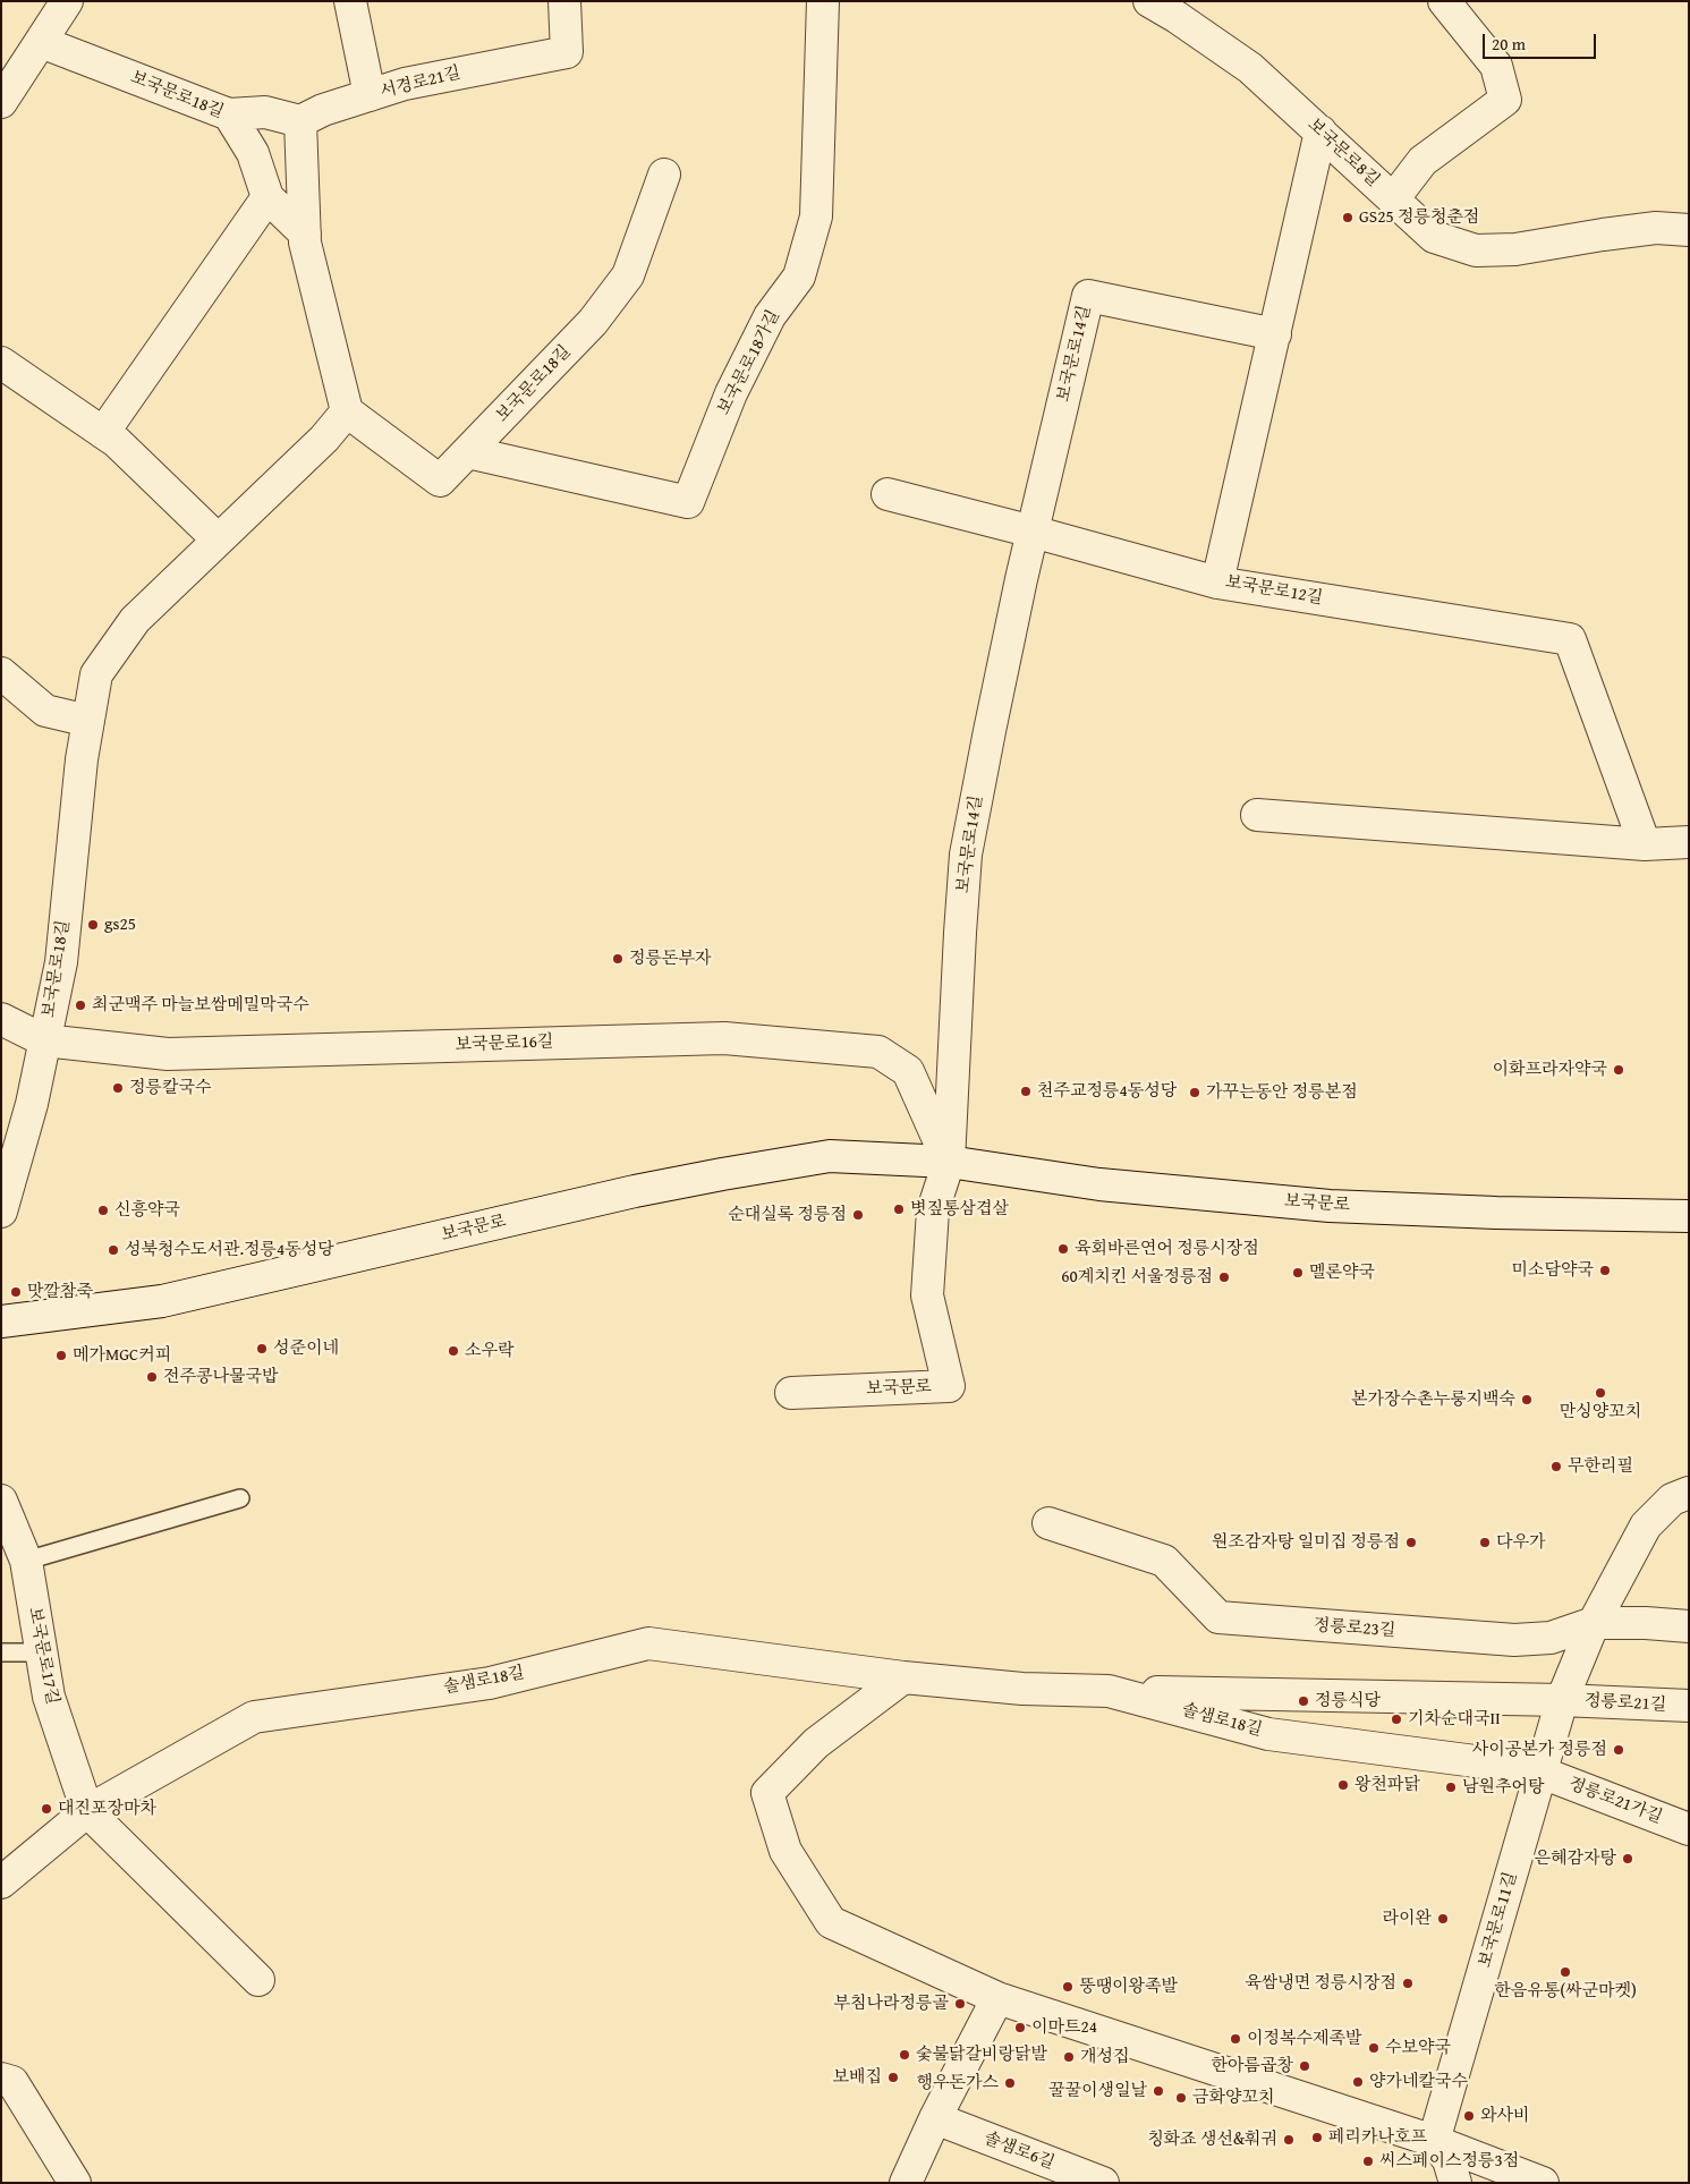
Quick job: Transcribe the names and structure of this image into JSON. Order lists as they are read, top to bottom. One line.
{"streets":{"street":["서경로21길","보국문로18길","보국문로8길","보국문로14길","보국문로18가길","보국문로12길","보국문로16길","보국문로","정릉로23길","보국문로17길","솔샘로18길","정릉로21길","정릉로21가길","보국문로11길","솔샘로6길"]},"crossings":[["보국문로18길","보국문로18가길"],["보국문로18길","보국문로16길"],["보국문로8길","보국문로12길"],["보국문로14길","보국문로12길"],["보국문로14길","보국문로16길"],["보국문로14길","보국문로"],["보국문로16길","보국문로"],["정릉로23길","보국문로11길"],["보국문로17길","솔샘로18길"],["솔샘로18길","정릉로21가길"],["솔샘로18길","보국문로11길"],["정릉로21길","보국문로11길"],["정릉로21가길","보국문로11길"]],"places":["GS25 정릉청춘점","gs25","정릉돈부자","최군맥주 마늘보쌈메밀막국수","이화프라자약국","정릉칼국수","천주교정릉4동성당","가꾸는동안 정릉본점","볏짚통삼겹살","신흥약국","순대실록 정릉점","육회바른연어 정릉시장점","성북청수도서관.정릉4동성당","미소담약국","멜론약국","60계치킨 서울정릉점","맛깔참죽","성준이네","소우락","메가MGC커피","전주콩나물국밥","만싱양꼬치","본가장수촌누룽지백숙","무한리필","원조감자탕 일미집 정릉점","다우가","정릉식당","기차순대국Ⅱ","사이공본가 정릉점","왕천파닭","남원추어탕","대진포장마차","은혜감자탕","라이완","한음유통(싸군마켓)","육쌈냉면 정릉시장점","뚱땡이왕족발","부침나라정릉골","이마트24","이정복수제족발","수보약국","숯불닭갈비랑닭발","개성집","한아름곱창","보배집","양가네칼국수","행우돈가스","꿀꿀이생일날","금화양꼬치","와사비","페리카나호프","칭화죠 생선&훠궈","씨스페이스정릉3점"],"scale_bar":"20 m"}
